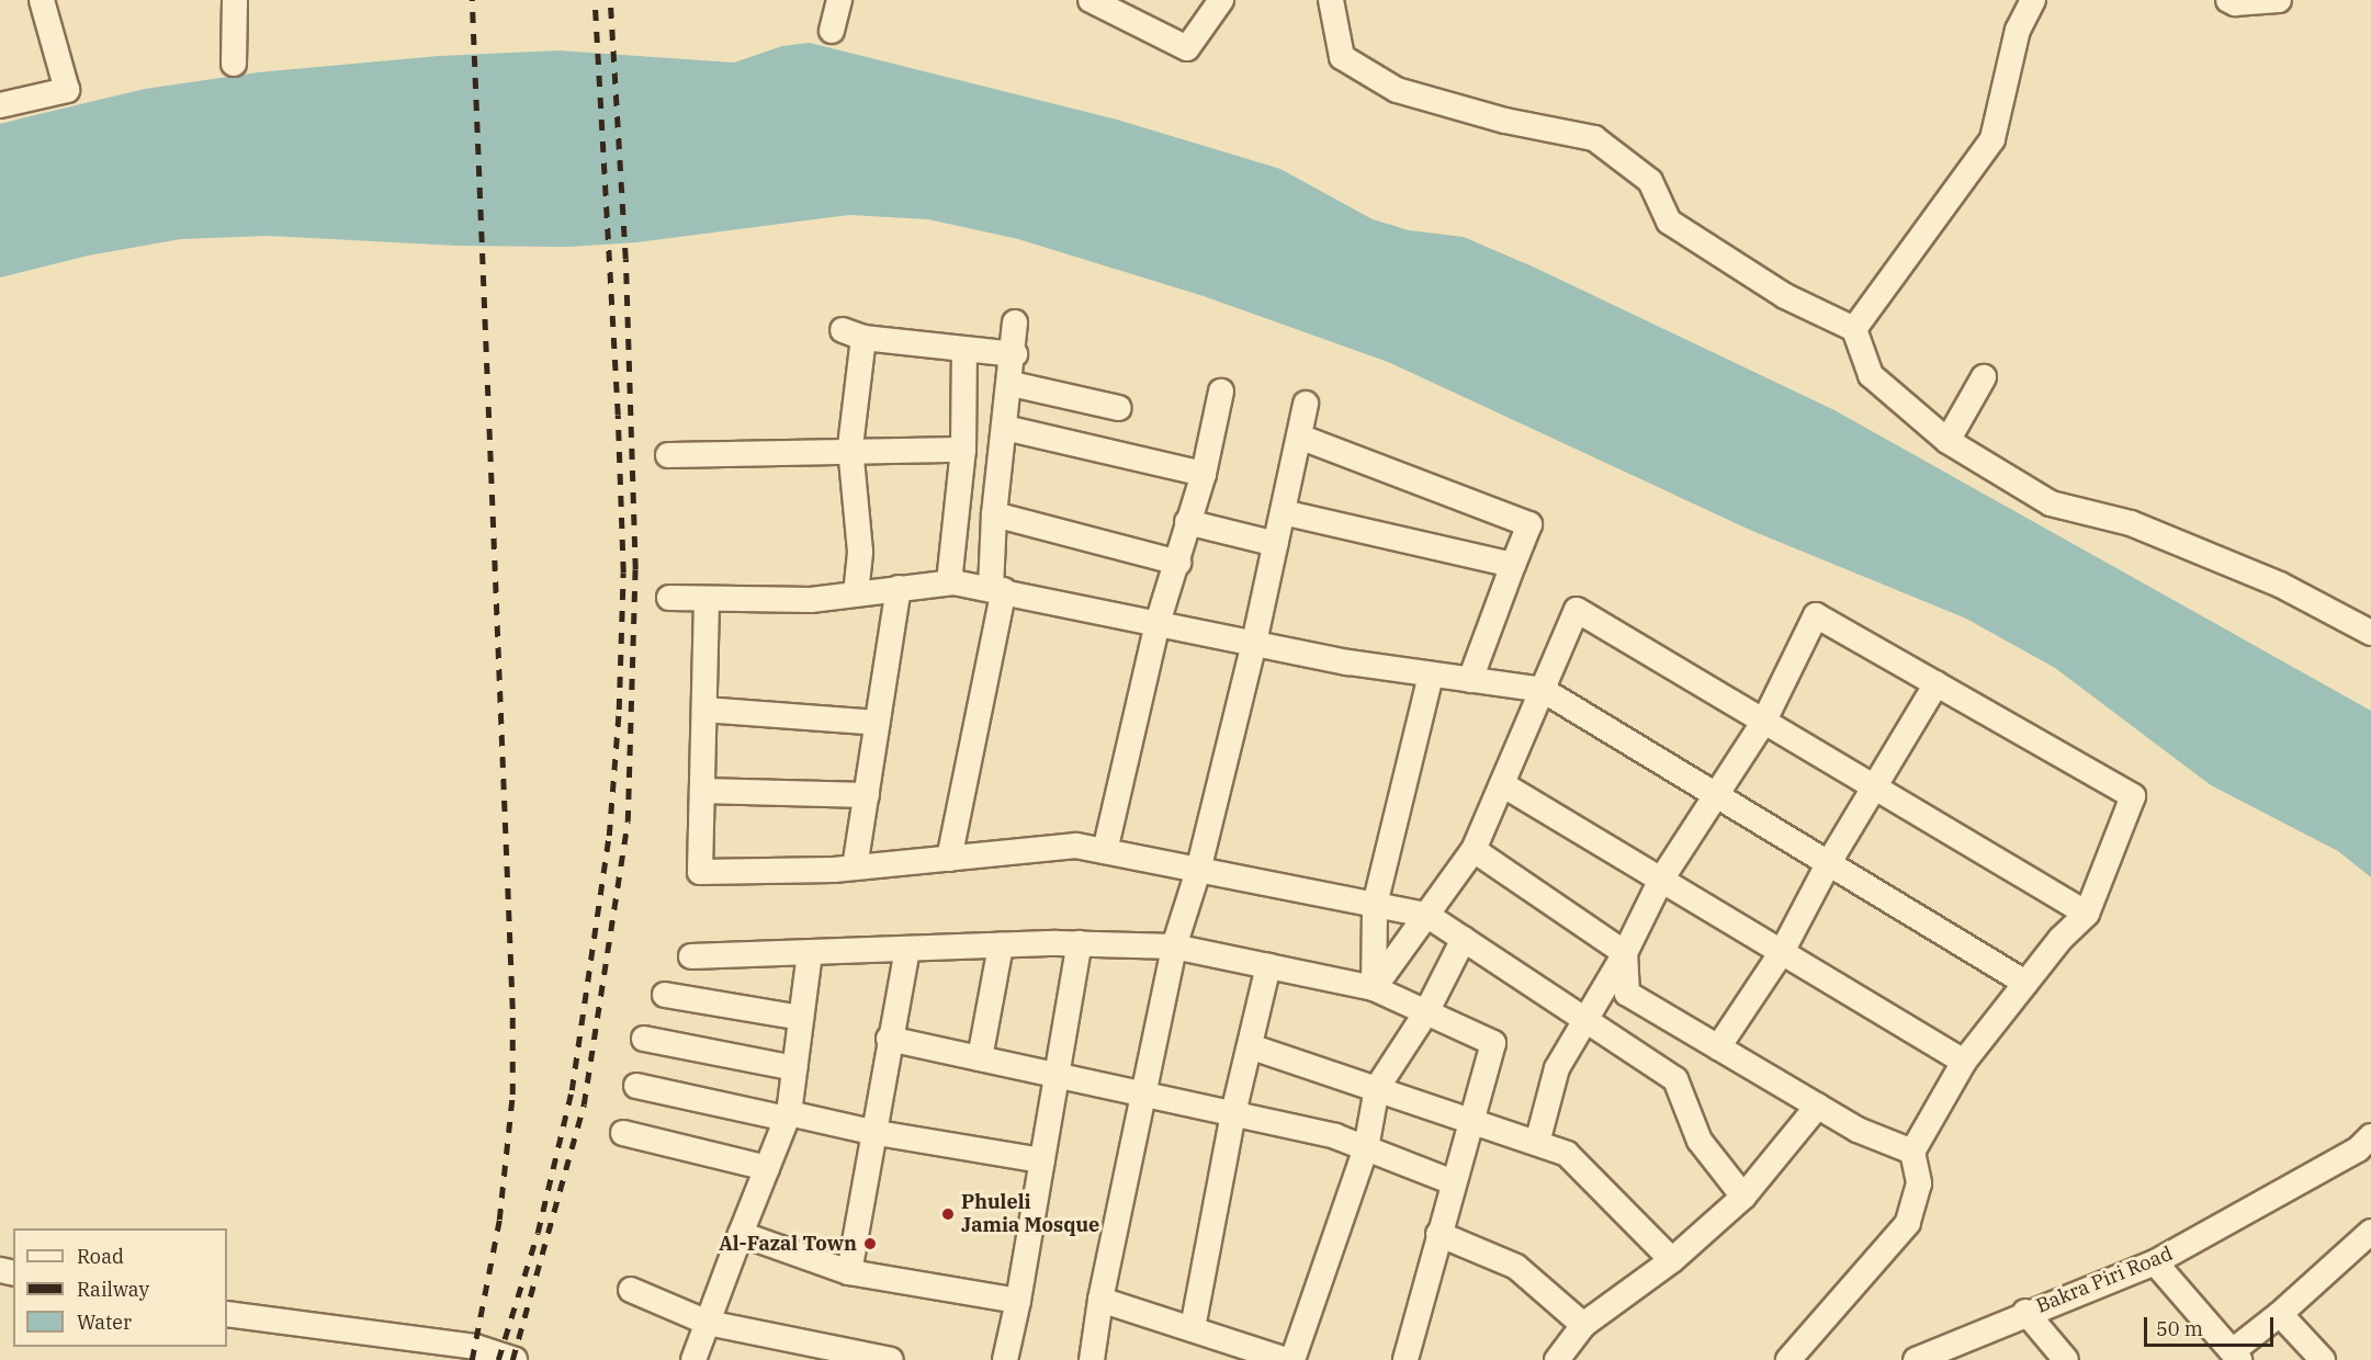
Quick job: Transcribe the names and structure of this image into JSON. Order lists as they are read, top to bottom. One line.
{"streets":{"street":["Bakra Piri Road"]},"places":["Phuleli Jamia Mosque","Al-Fazal Town"],"legend":["Road","Railway","Water"],"scale_bar":"50 m"}
